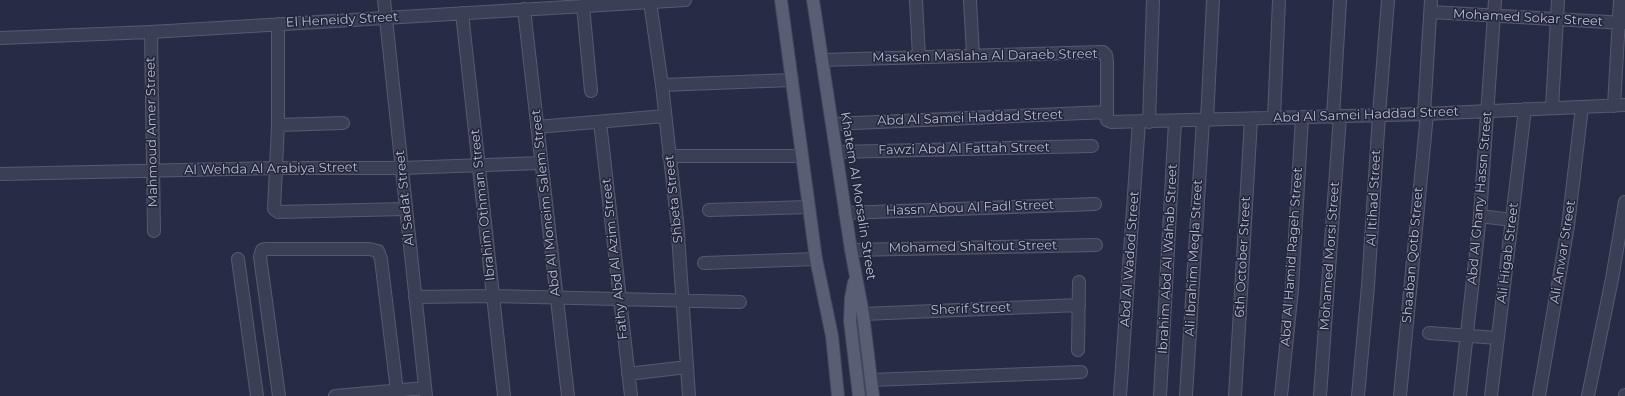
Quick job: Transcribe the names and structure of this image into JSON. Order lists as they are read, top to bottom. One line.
{"streets":{"main road":["Khatem Al Morsalin Street"],"street":["Mohamed Sokar Street","El Heneidy Street","Masaken Maslaha Al Daraeb Street","Abd Al Samei Haddad Street","Mahmoud Amer Street","Fawzi Abd Al Fattah Street","Al Wehda Al Arabiya Street","Al Sadat Street","Al Itihad Street","Abd Al Ghany Hassn Street","Shbeta Street","Abd Al Moneim Salem Street","Ibrahim Othman Street","Hassn Abou Al Fadl Street","Mohamed Shaltout Street","Ali Anwar Street","Ali Higab Street","Shaaban Qotb Street","Mohamed Morsi Street","6th October Street","Abd Al Hamid Rageh Street","Ali Ibrahim Meqla Street","Fathy Abd Al Azim Street","Abd Al Wadod Street","Ibrahim Abd Al Wahab Street","Sherif Street"]},"crossings":[["Mohamed Sokar Street","Abd Al Ghany Hassn Street"],["Mohamed Sokar Street","Shaaban Qotb Street"],["El Heneidy Street","Mahmoud Amer Street"],["El Heneidy Street","Al Sadat Street"],["El Heneidy Street","Shbeta Street"],["El Heneidy Street","Abd Al Moneim Salem Street"],["El Heneidy Street","Ibrahim Othman Street"],["Masaken Maslaha Al Daraeb Street","Abd Al Samei Haddad Street"],["Masaken Maslaha Al Daraeb Street","Khatem Al Morsalin Street"],["Abd Al Samei Haddad Street","Khatem Al Morsalin Street"],["Abd Al Samei Haddad Street","Al Itihad Street"],["Abd Al Samei Haddad Street","Abd Al Ghany Hassn Street"],["Abd Al Samei Haddad Street","Ali Anwar Street"],["Abd Al Samei Haddad Street","Ali Higab Street"],["Abd Al Samei Haddad Street","Shaaban Qotb Street"],["Abd Al Samei Haddad Street","Mohamed Morsi Street"],["Abd Al Samei Haddad Street","6th October Street"],["Abd Al Samei Haddad Street","Abd Al Hamid Rageh Street"],["Abd Al Samei Haddad Street","Ali Ibrahim Meqla Street"],["Abd Al Samei Haddad Street","Abd Al Wadod Street"],["Abd Al Samei Haddad Street","Ibrahim Abd Al Wahab Street"],["Mahmoud Amer Street","Al Wehda Al Arabiya Street"],["Fawzi Abd Al Fattah Street","Khatem Al Morsalin Street"],["Al Wehda Al Arabiya Street","Al Sadat Street"],["Al Wehda Al Arabiya Street","Abd Al Moneim Salem Street"],["Al Wehda Al Arabiya Street","Ibrahim Othman Street"],["Khatem Al Morsalin Street","Hassn Abou Al Fadl Street"],["Khatem Al Morsalin Street","Mohamed Shaltout Street"],["Khatem Al Morsalin Street","Sherif Street"]]}
